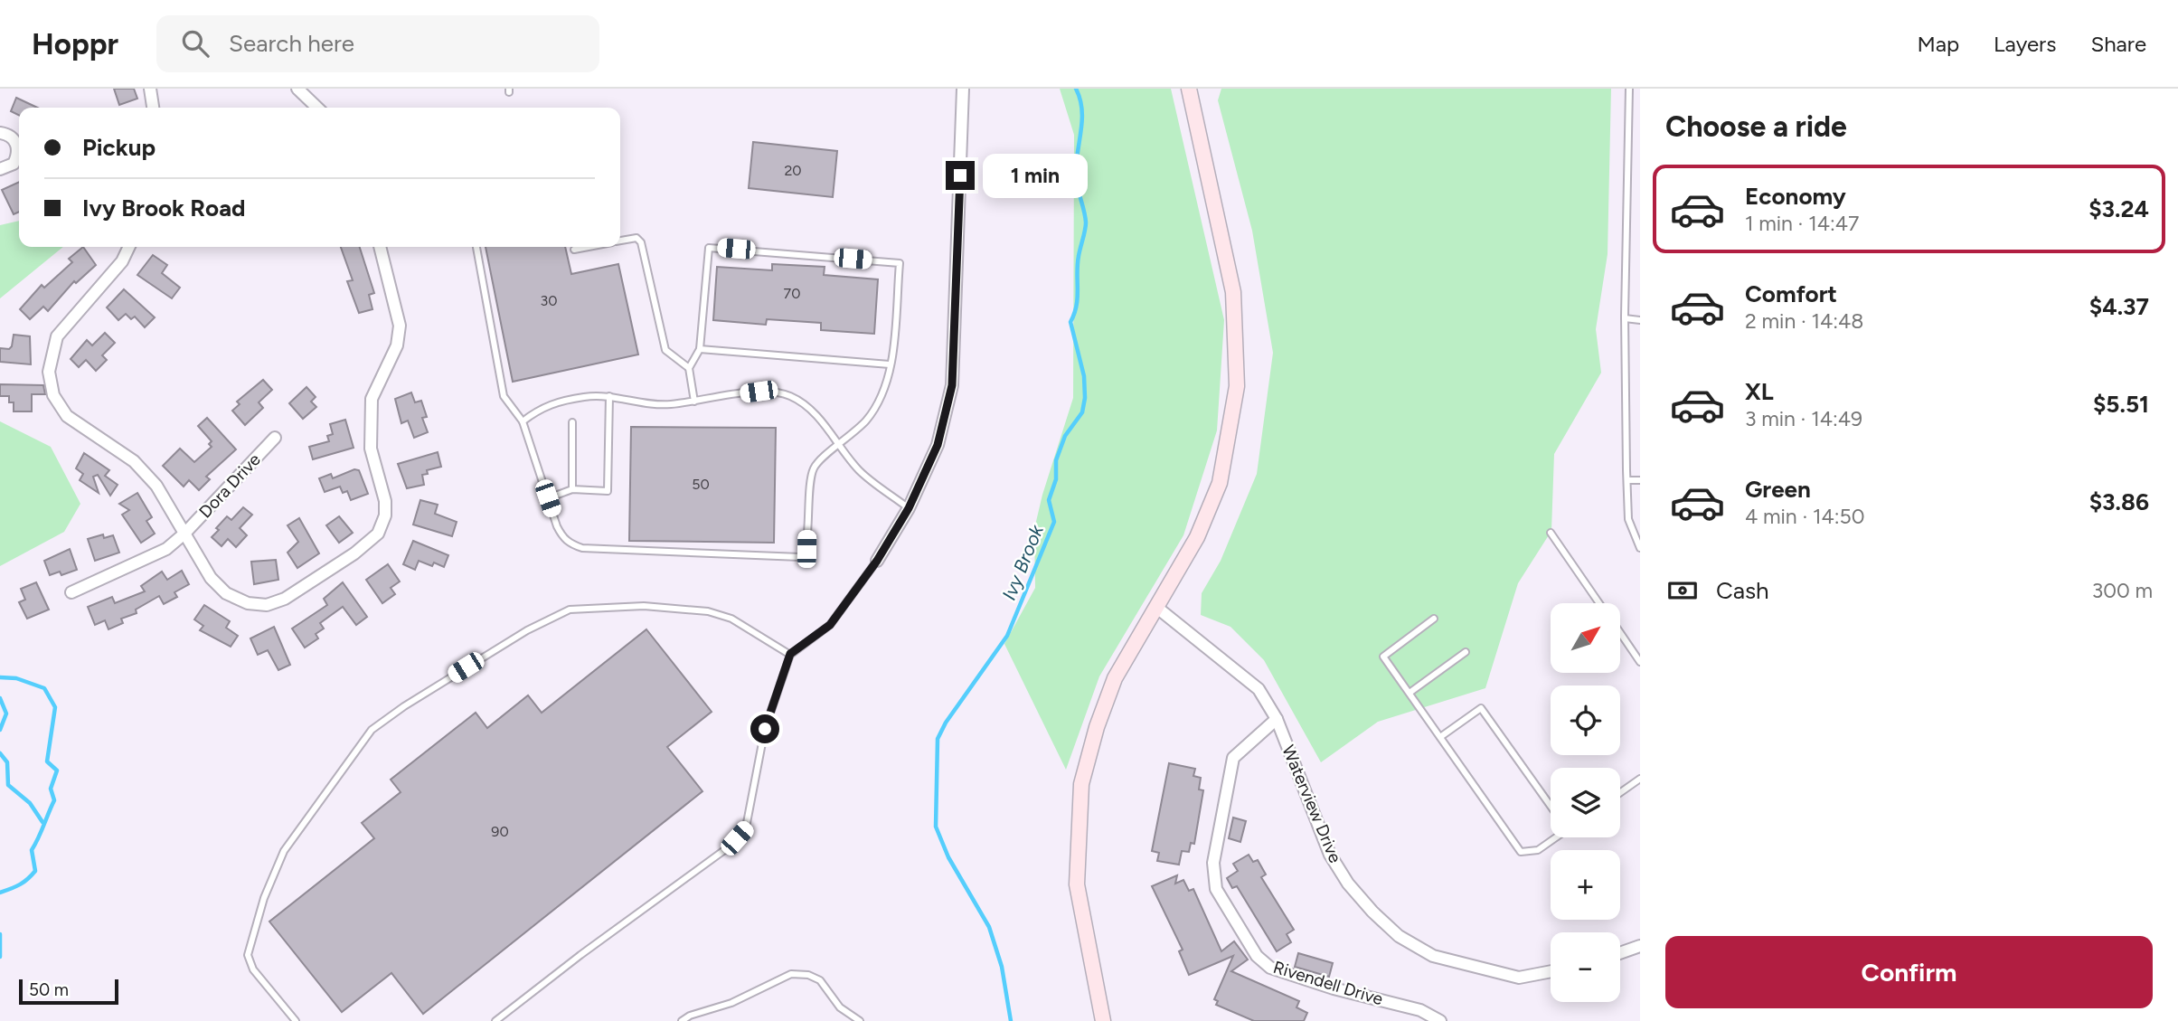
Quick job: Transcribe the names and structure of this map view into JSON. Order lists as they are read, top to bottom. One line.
{"streets":{"street":["Dora Drive","Waterview Drive","Rivendell Drive"]},"crossings":[["Waterview Drive","Rivendell Drive"]],"water":["Ivy Brook"],"house_numbers":["20","70","30","50","90"],"scale_bar":"50 m","north":"top right","page":{"header":"Hoppr","search":"Search here","nav":["Map","Layers","Share"],"heading":"Choose a ride","banner":["Pickup","Ivy Brook Road"],"bubble":"1 min","list":[{"name":"Economy","note":"1 min · 14:47","value":"$3.24"},{"name":"Comfort","note":"2 min · 14:48","value":"$4.37"},{"name":"XL","note":"3 min · 14:49","value":"$5.51"},{"name":"Green","note":"4 min · 14:50","value":"$3.86"}],"pay":["Cash","300 m"],"map_buttons":["+","−"],"buttons":"Confirm","scale":"50 m"}}
